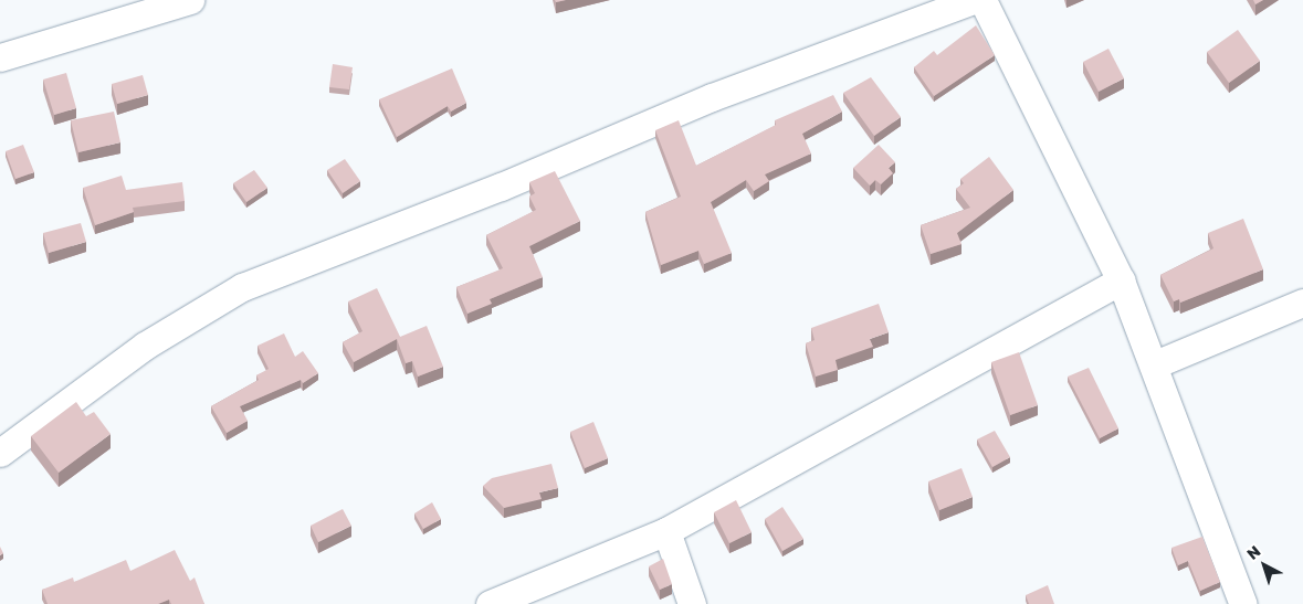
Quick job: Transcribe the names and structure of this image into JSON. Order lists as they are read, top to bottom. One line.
{"north":"top left"}
